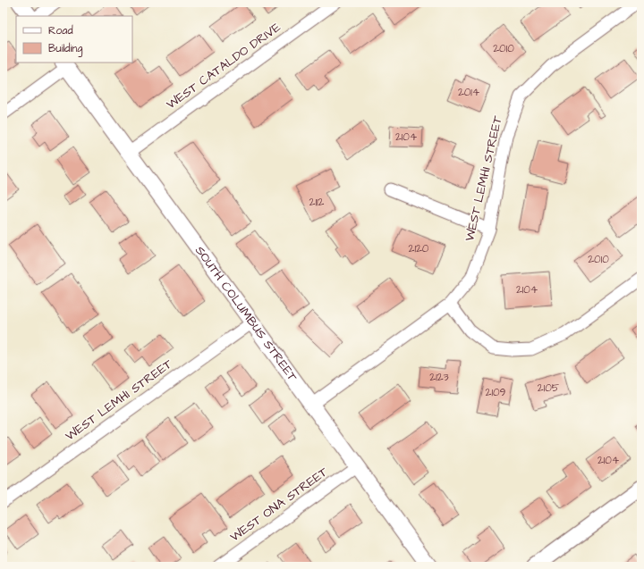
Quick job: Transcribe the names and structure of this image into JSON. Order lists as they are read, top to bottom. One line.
{"streets":{"street":["WEST CATALDO DRIVE","WEST LEMHI STREET","SOUTH COLUMBUS STREET","WEST ONA STREET"]},"crossings":[["WEST CATALDO DRIVE","SOUTH COLUMBUS STREET"],["WEST LEMHI STREET","SOUTH COLUMBUS STREET"],["SOUTH COLUMBUS STREET","WEST ONA STREET"]],"house_numbers":["2010","2014","2104","2112","2120","2010","2104","2123","2105","2109","2104"],"legend":["Road","Building"]}
